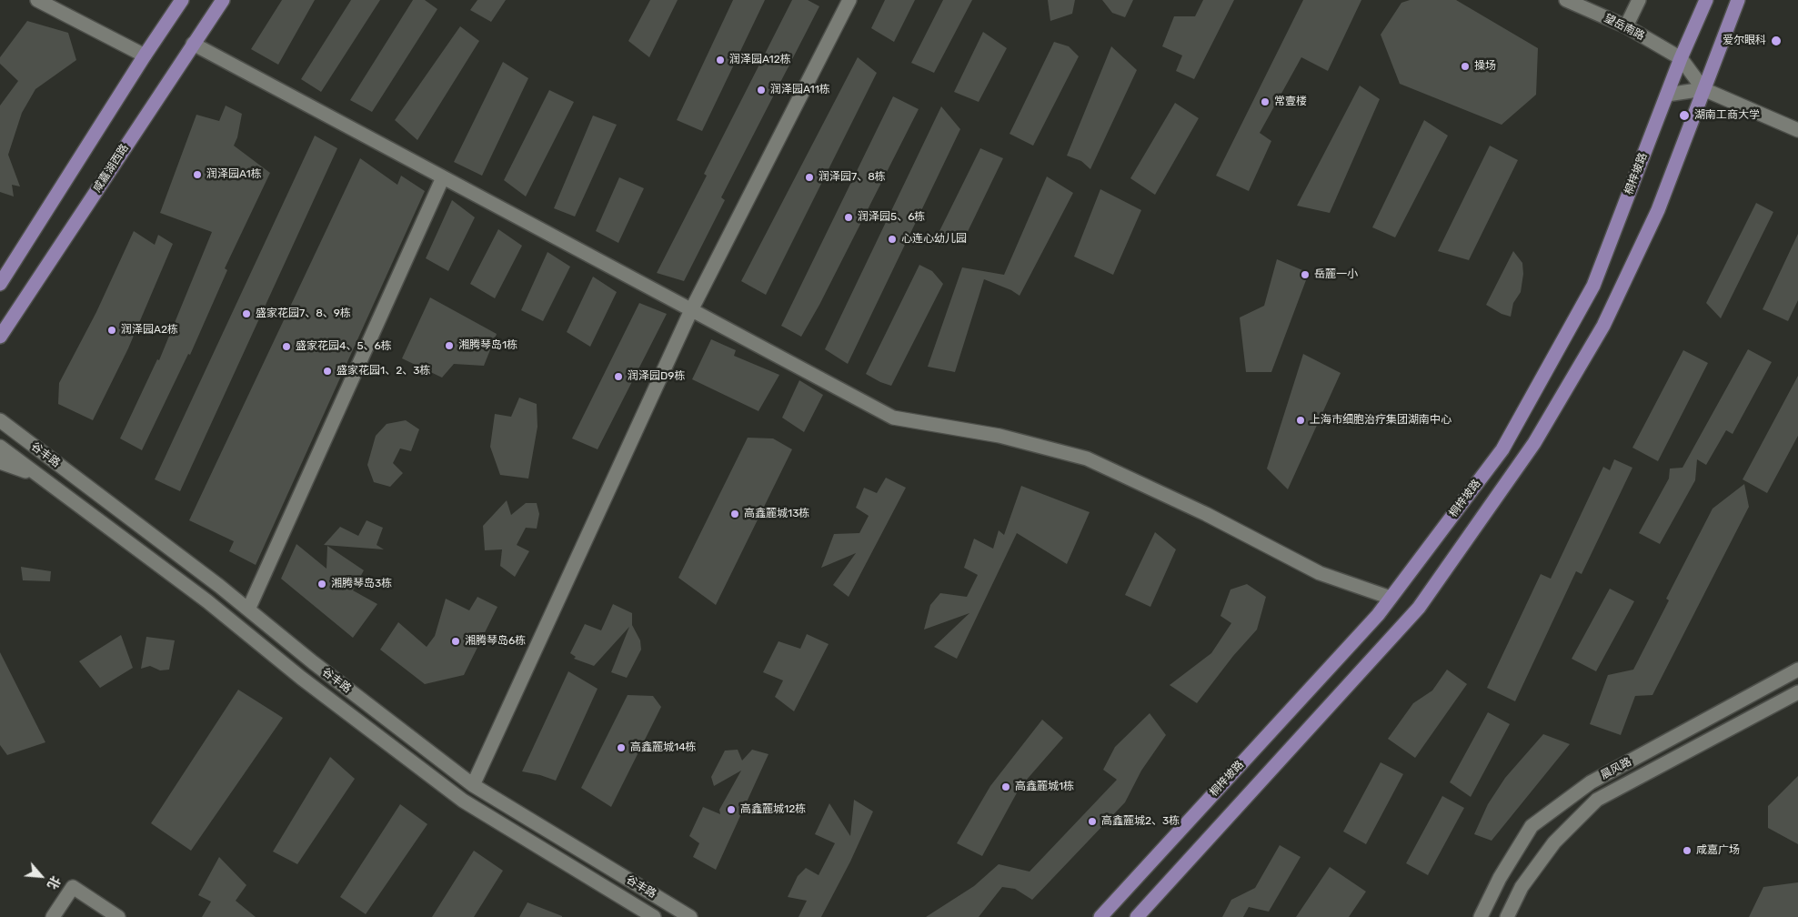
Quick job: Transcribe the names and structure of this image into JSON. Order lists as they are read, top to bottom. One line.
{"streets":{"main road":["咸嘉湖西路","桐梓坡路"],"street":["望岳南路","谷丰路","晨风路"]},"crossings":[["望岳南路","桐梓坡路"]],"places":["爱尔眼科","润泽园A12栋","操场","润泽园A11栋","常壹楼","湖南工商大学","润泽园A1栋","润泽园7、8栋","润泽园5、6栋","心连心幼儿园","岳麓一小","盛家花园7、8、9栋","润泽园A2栋","湘腾琴岛1栋","盛家花园4、5、6栋","盛家花园1、2、3栋","润泽园D9栋","上海市细胞治疗集团湖南中心","高鑫麓城13栋","湘腾琴岛3栋","湘腾琴岛6栋","高鑫麓城14栋","高鑫麓城1栋","高鑫麓城12栋","高鑫麓城2、3栋","咸嘉广场"],"north":"bottom right"}
